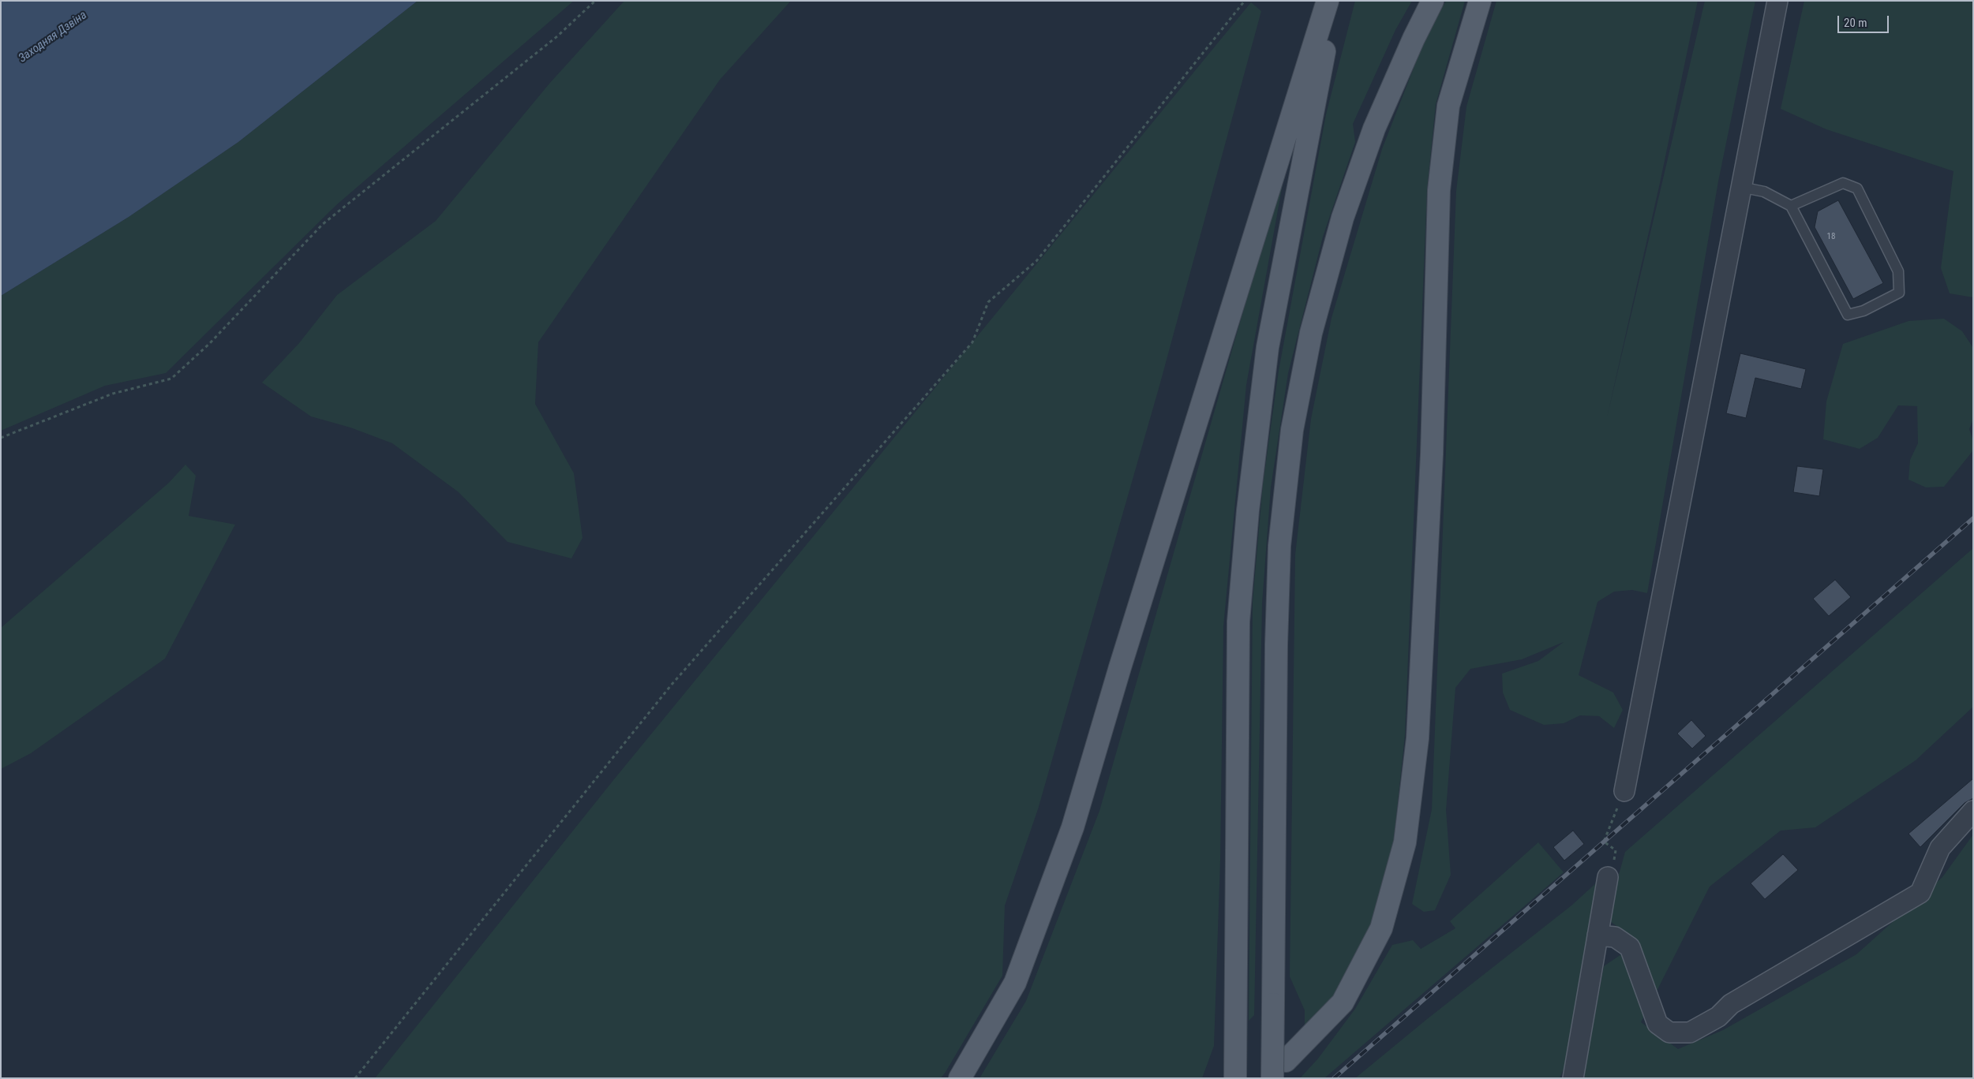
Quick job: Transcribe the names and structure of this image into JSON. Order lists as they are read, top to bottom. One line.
{"water":["Заходняя Дзвіна"],"house_numbers":["18"],"scale_bar":"20 m"}
